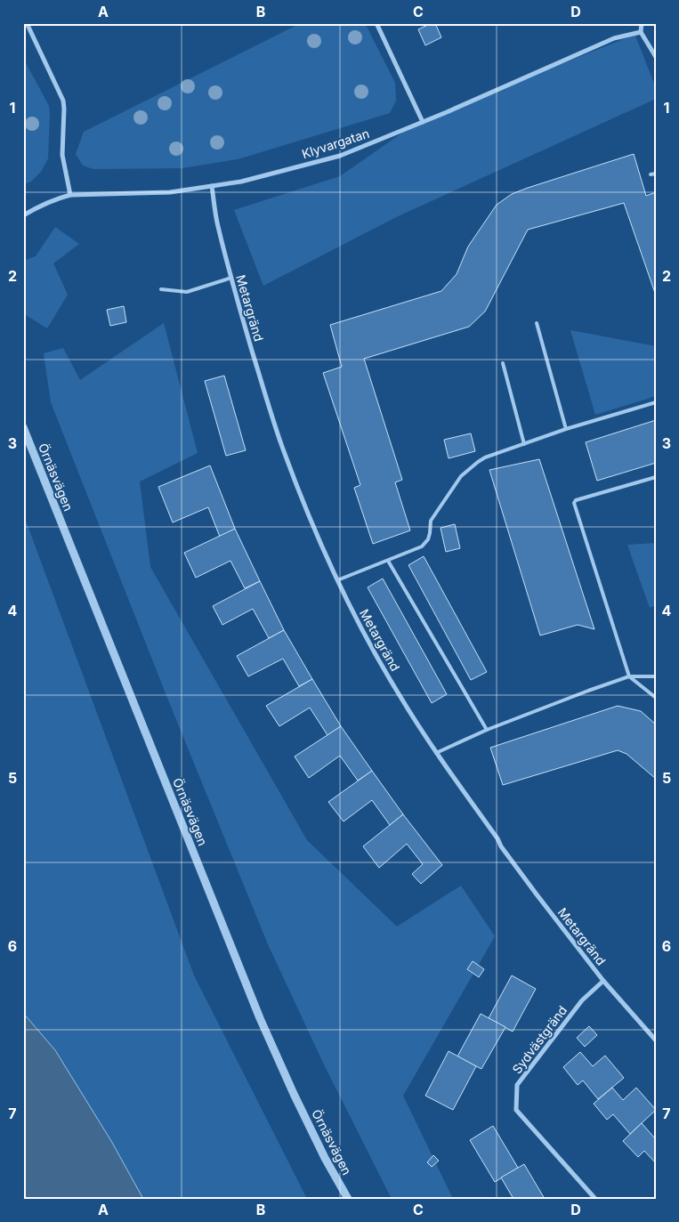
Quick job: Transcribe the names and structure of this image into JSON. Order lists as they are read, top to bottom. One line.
{"streets":{"street":["Klyvargatan","Metargränd","Örnäsvägen","Sydvästgränd"]},"crossings":[["Klyvargatan","Metargränd"],["Metargränd","Sydvästgränd"]],"grid":{"columns":["A","B","C","D"],"rows":["1","2","3","4","5","6","7"]}}
